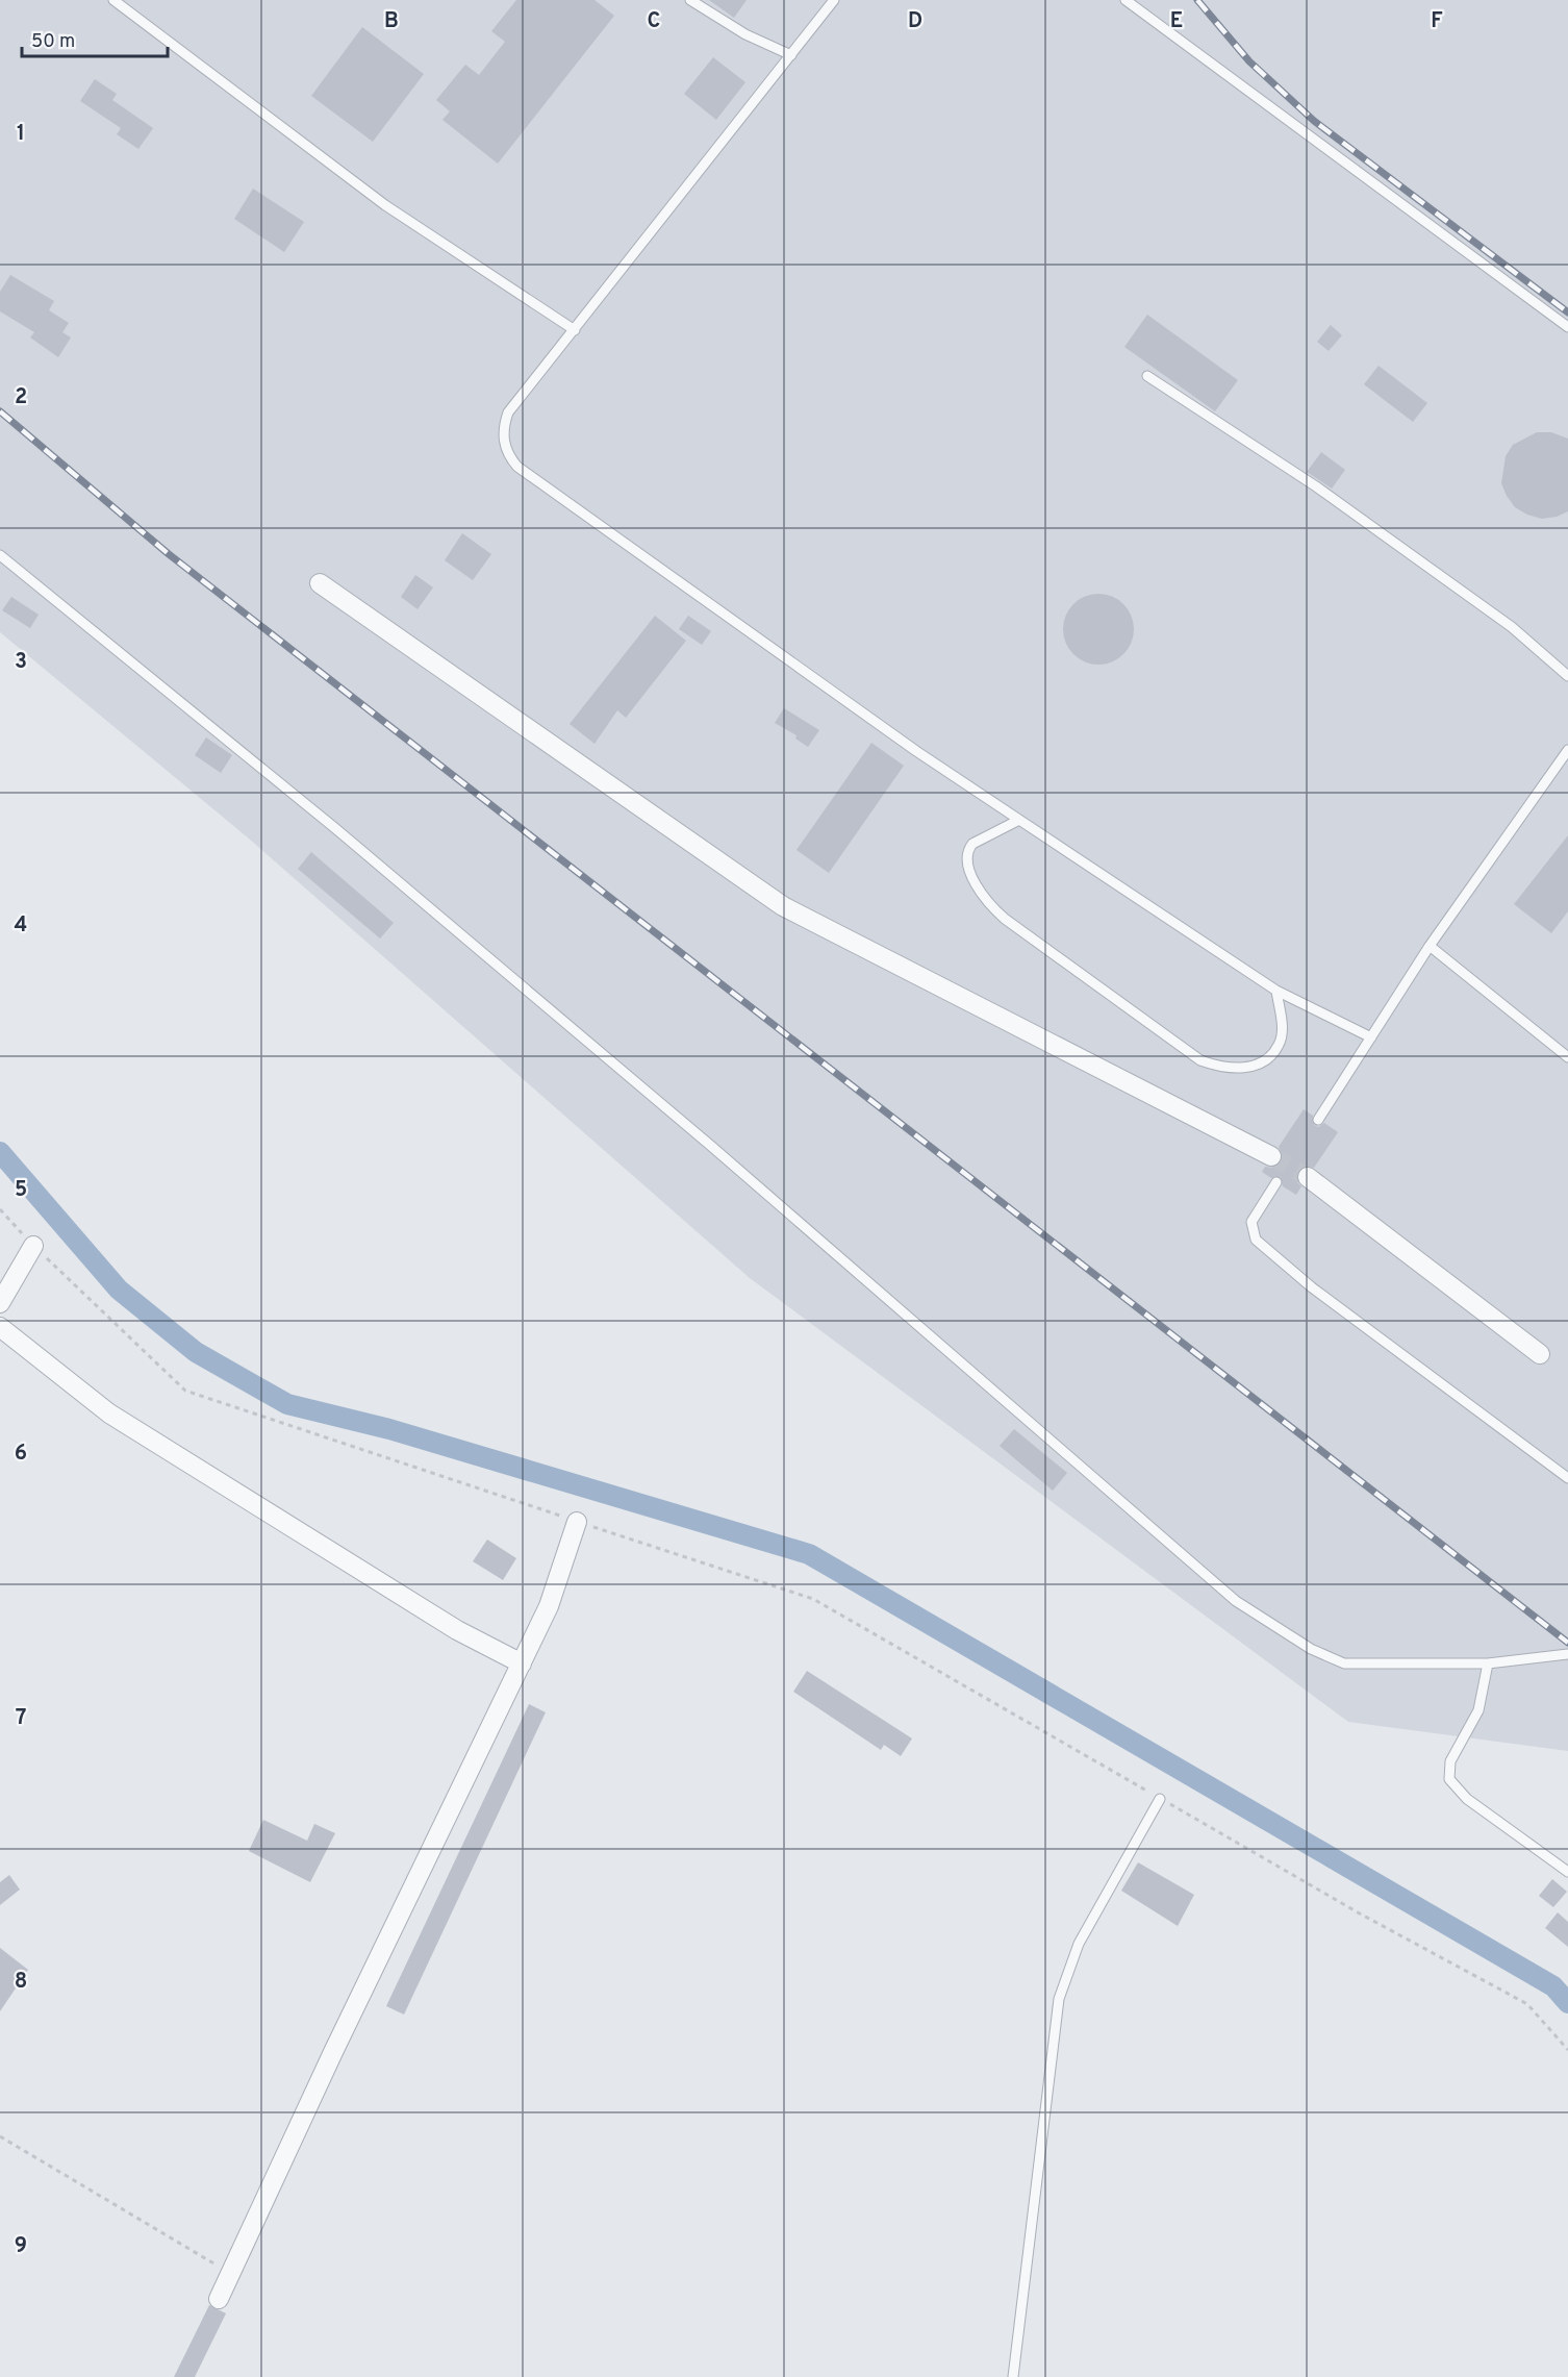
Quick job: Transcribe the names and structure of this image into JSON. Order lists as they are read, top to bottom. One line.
{"scale_bar":"50 m","grid":{"columns":["B","C","D","E","F"],"rows":["1","2","3","4","5","6","7","8","9"]}}
